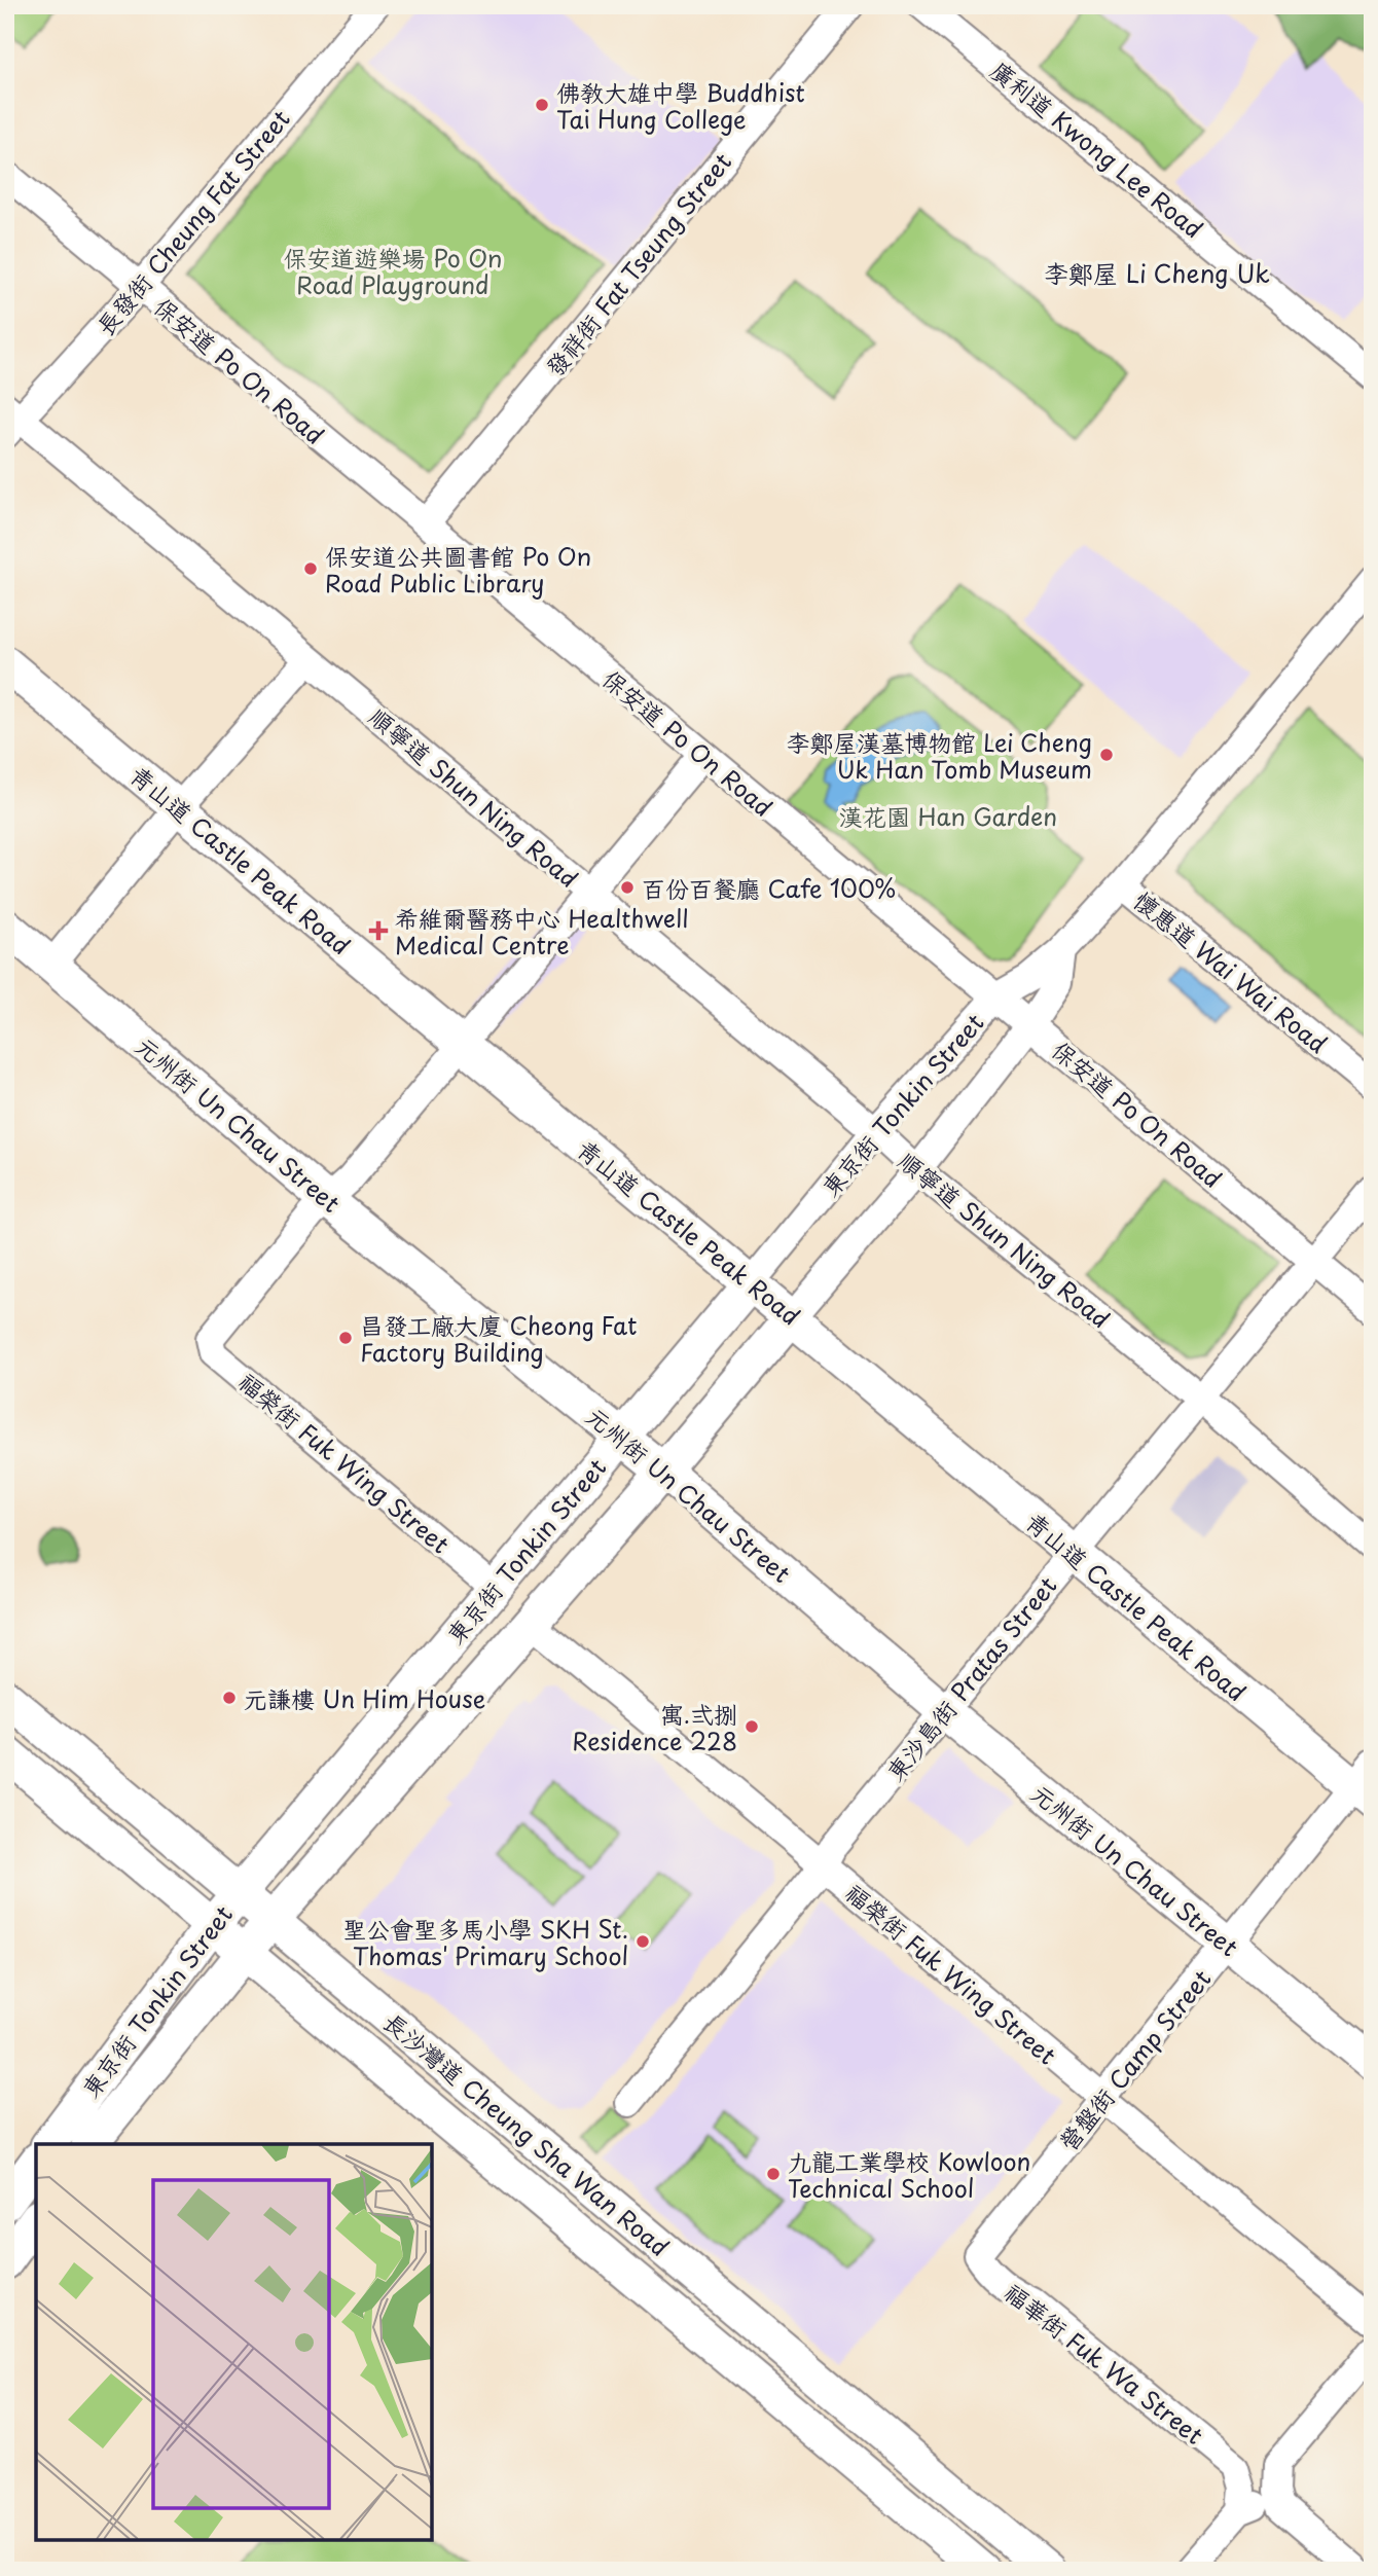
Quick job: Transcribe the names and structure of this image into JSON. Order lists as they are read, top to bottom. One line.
{"streets":{"main road":["青山道 Castle Peak Road","東京街 Tonkin Street","元州街 Un Chau Street","長沙灣道 Cheung Sha Wan Road"],"street":["廣利道 Kwong Lee Road","長發街 Cheung Fat Street","發祥街 Fat Tseung Street","保安道 Po On Road","順寧道 Shun Ning Road","懷惠道 Wai Wai Road","福榮街 Fuk Wing Street","東沙島街 Pratas Street","營盤街 Camp Street","福華街 Fuk Wa Street"]},"crossings":[["長發街 Cheung Fat Street","保安道 Po On Road"],["長發街 Cheung Fat Street","順寧道 Shun Ning Road"],["發祥街 Fat Tseung Street","保安道 Po On Road"],["保安道 Po On Road","東京街 Tonkin Street"],["保安道 Po On Road","東沙島街 Pratas Street"],["順寧道 Shun Ning Road","東京街 Tonkin Street"],["順寧道 Shun Ning Road","東沙島街 Pratas Street"],["青山道 Castle Peak Road","東京街 Tonkin Street"],["青山道 Castle Peak Road","東沙島街 Pratas Street"],["青山道 Castle Peak Road","營盤街 Camp Street"],["懷惠道 Wai Wai Road","東京街 Tonkin Street"],["東京街 Tonkin Street","元州街 Un Chau Street"],["東京街 Tonkin Street","福榮街 Fuk Wing Street"],["東京街 Tonkin Street","長沙灣道 Cheung Sha Wan Road"],["元州街 Un Chau Street","福榮街 Fuk Wing Street"],["元州街 Un Chau Street","東沙島街 Pratas Street"],["元州街 Un Chau Street","營盤街 Camp Street"],["福榮街 Fuk Wing Street","東沙島街 Pratas Street"],["福榮街 Fuk Wing Street","營盤街 Camp Street"],["營盤街 Camp Street","福華街 Fuk Wa Street"]],"districts":["李鄭屋 Li Cheng Uk"],"parks":["保安道遊樂場 Po On Road Playground","漢花園 Han Garden"],"places":{"other":["佛教大雄中學 Buddhist Tai Hung College","保安道公共圖書館 Po On Road Public Library","李鄭屋漢墓博物館 Lei Cheng Uk Han Tomb Museum","百份百餐廳 Cafe 100%","昌發工廠大廈 Cheong Fat Factory Building","元謙樓 Un Him House","寓.弍捌 Residence 228","聖公會聖多馬小學 SKH St. Thomas' Primary School","九龍工業學校 Kowloon Technical School"],"health":["希維爾醫務中心 Healthwell Medical Centre"]}}
